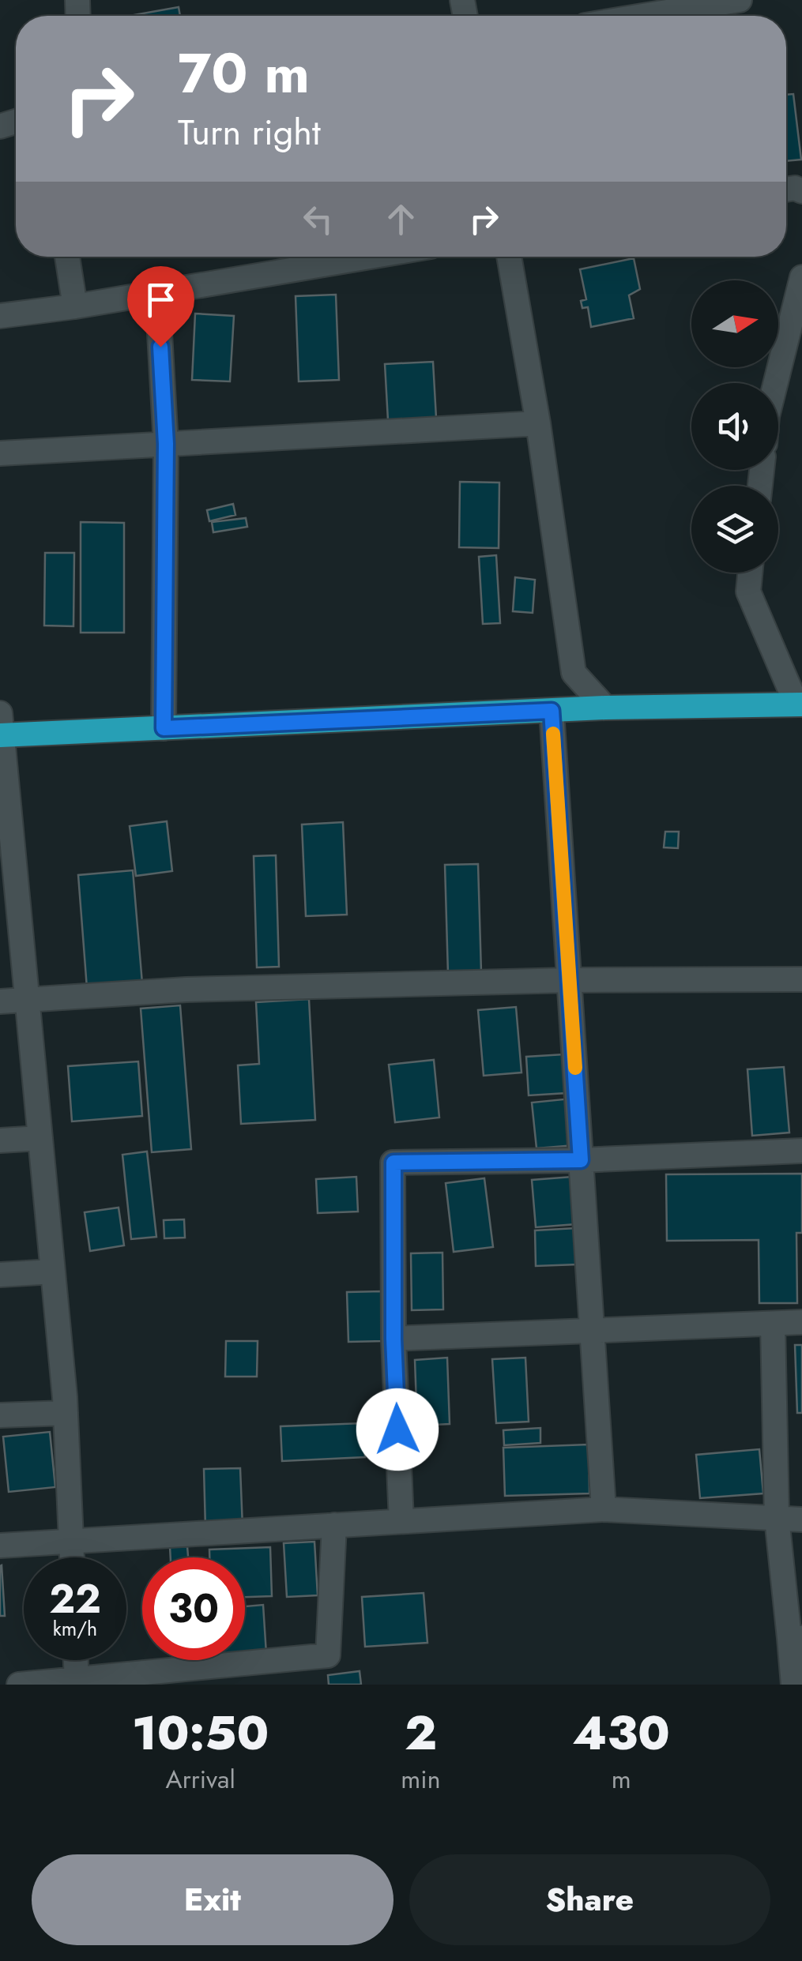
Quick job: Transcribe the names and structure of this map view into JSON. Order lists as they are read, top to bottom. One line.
{"north":"right","page":{"turn":["70 m","Turn right"],"speed":"22 km/h","limit":"30","eta":["10:50","Arrival","2","min","430","m"],"buttons":["Exit","Share"]}}
